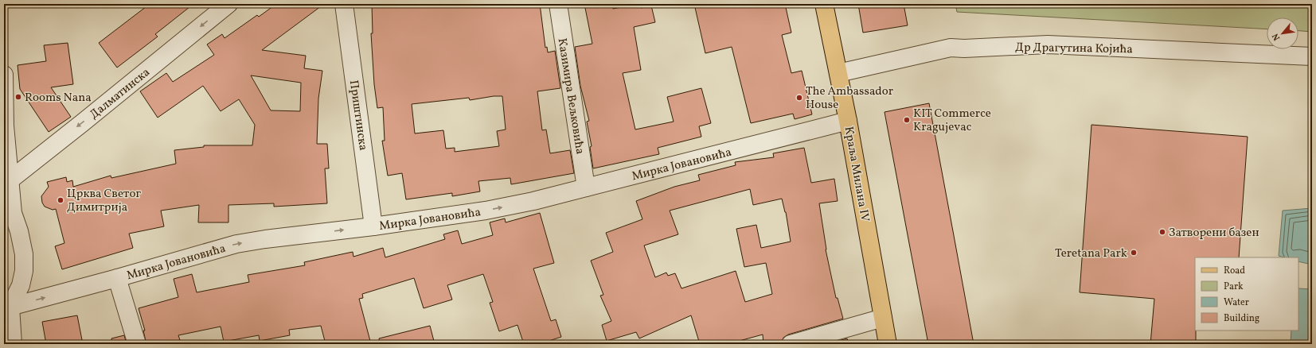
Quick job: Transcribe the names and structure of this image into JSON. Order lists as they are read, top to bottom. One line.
{"streets":{"main road":["Краља Милана IV"],"street":["Др Драгутина Којића","Далматинска","Казимира Вељковића","Приштинска","Мирка Јовановића"]},"crossings":[["Др Драгутина Којића","Краља Милана IV"],["Казимира Вељковића","Мирка Јовановића"],["Приштинска","Мирка Јовановића"],["Мирка Јовановића","Краља Милана IV"]],"one_way":["Далматинска","Мирка Јовановића"],"places":["Rooms Nana","The Ambassador House","KIT Commerce Kragujevac","Црква Светог Димитрија","Затворени базен","Teretana Park"],"legend":["Road","Park","Water","Building"],"north":"bottom left"}
